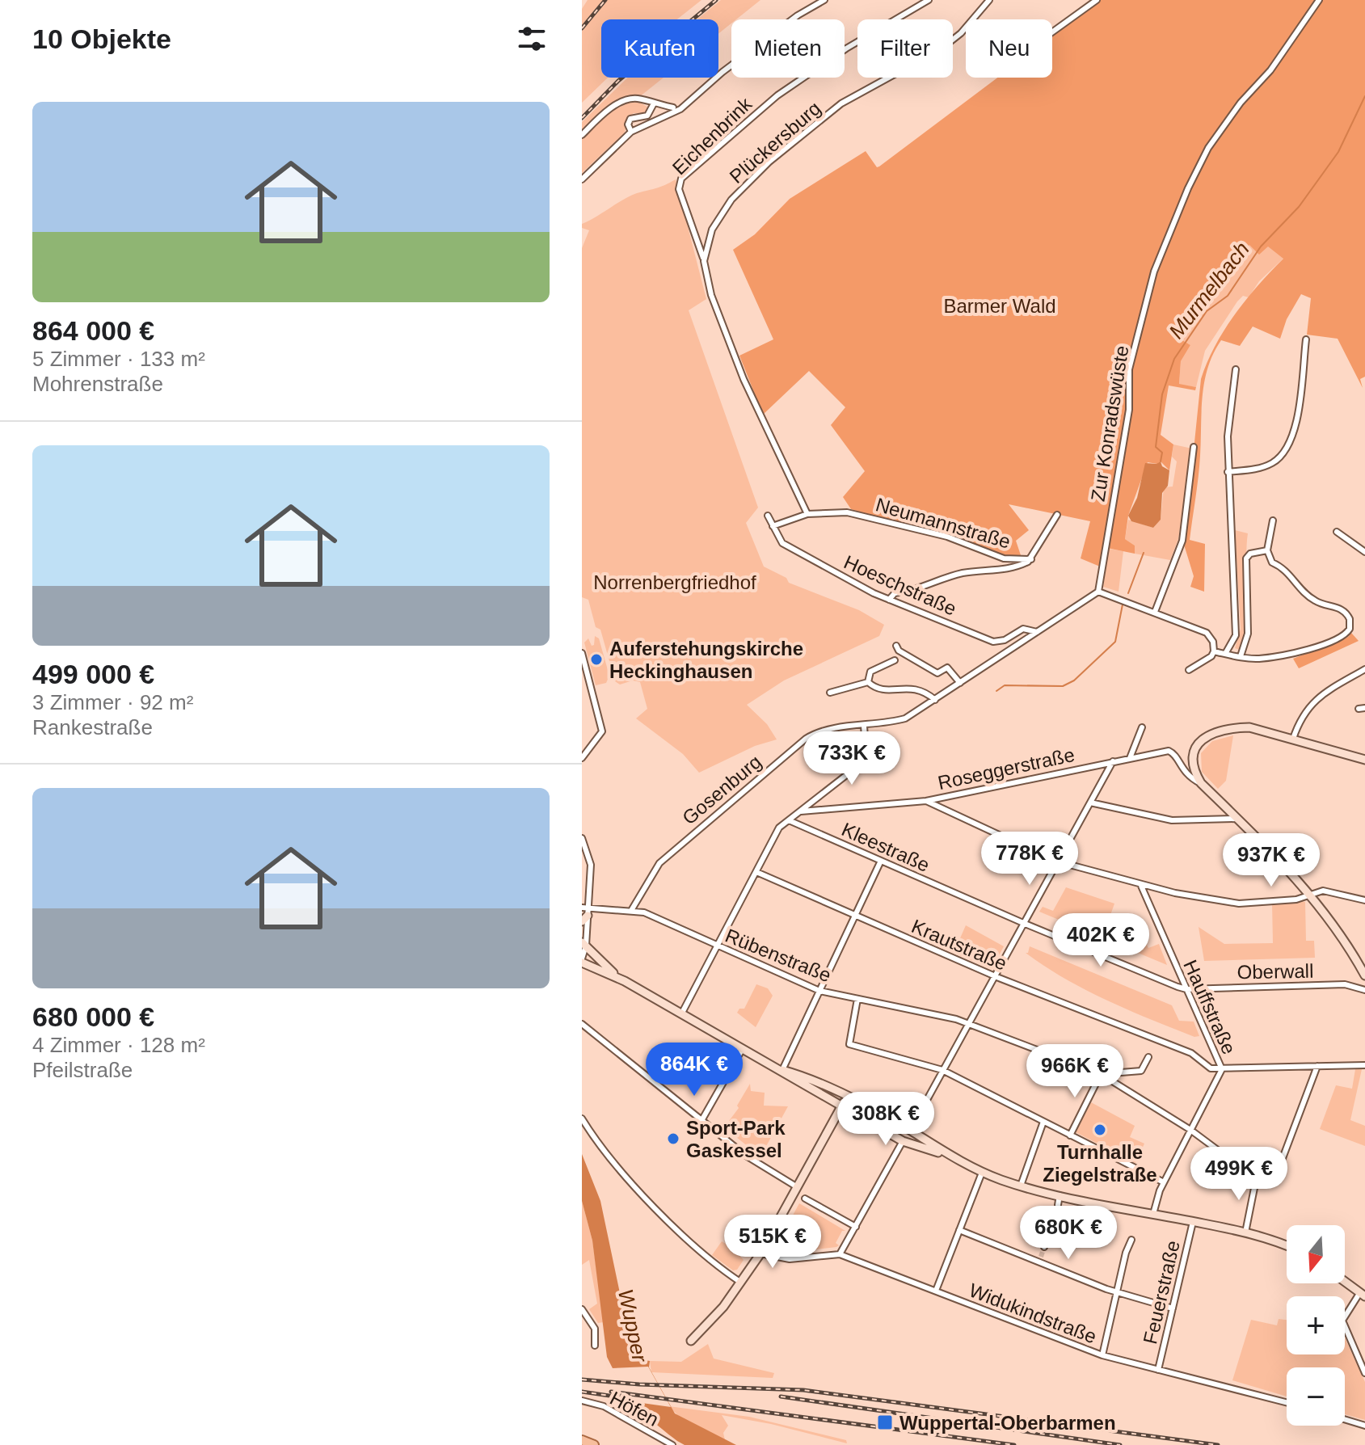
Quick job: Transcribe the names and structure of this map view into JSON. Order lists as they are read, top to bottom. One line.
{"streets":{"street":["Eichenbrink","Plückersburg","Zur Konradswüste","Neumannstraße","Hoeschstraße","Roseggerstraße","Gosenburg","Kleestraße","Krautstraße","Rübenstraße","Oberwall","Hauffstraße","Feuerstraße","Widukindstraße","Höfen"]},"crossings":[["Eichenbrink","Plückersburg"],["Plückersburg","Neumannstraße"],["Zur Konradswüste","Gosenburg"],["Neumannstraße","Hoeschstraße"],["Hoeschstraße","Gosenburg"],["Gosenburg","Rübenstraße"],["Kleestraße","Oberwall"],["Kleestraße","Hauffstraße"],["Krautstraße","Hauffstraße"],["Oberwall","Hauffstraße"],["Feuerstraße","Widukindstraße"]],"water":["Murmelbach","Wupper"],"parks":["Barmer Wald","Norrenbergfriedhof"],"places":{"other":["Auferstehungskirche Heckinghausen","Turnhalle Ziegelstraße","Sport-Park Gaskessel"],"transit":["Wuppertal-Oberbarmen"]},"north":"bottom","page":{"heading":"10 Objekte","chip":["Kaufen","Mieten","Filter","Neu"],"list":[{"name":"864 000 €","note":"5 Zimmer · 133 m² · Mohrenstraße"},{"name":"499 000 €","note":"3 Zimmer · 92 m² · Rankestraße"},{"name":"680 000 €","note":"4 Zimmer · 128 m² · Pfeilstraße"}],"price":["733K €","778K €","937K €","402K €","864K €","966K €","308K €","499K €","680K €","515K €"],"map_buttons":["+","−"]}}
